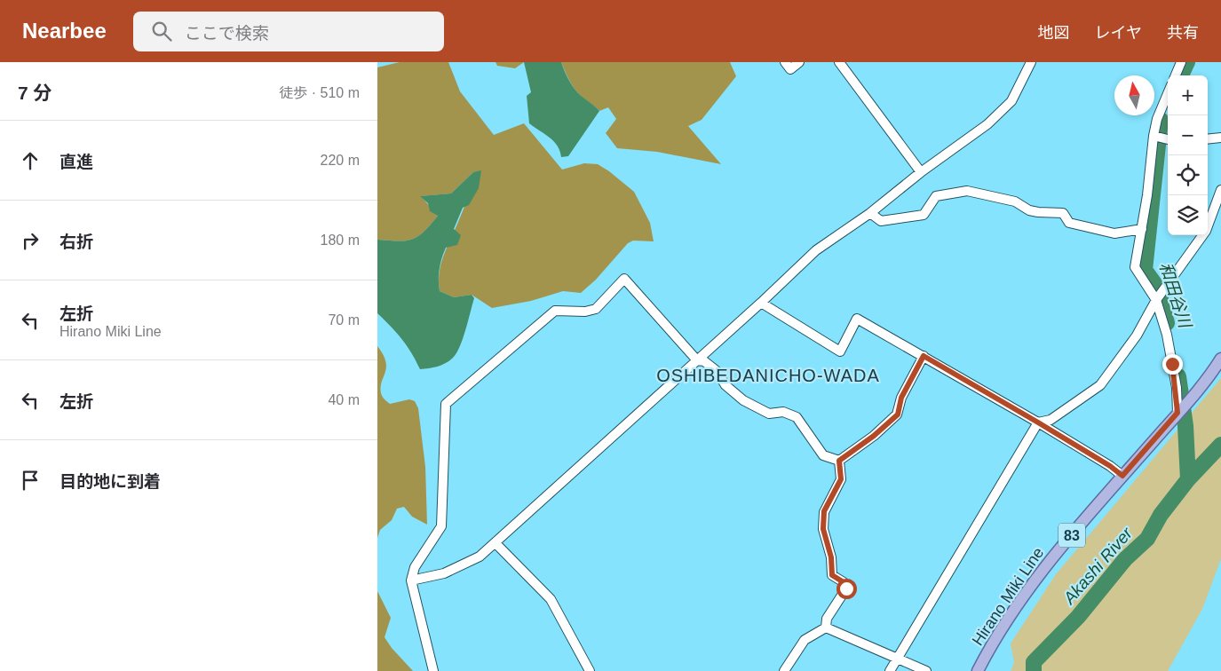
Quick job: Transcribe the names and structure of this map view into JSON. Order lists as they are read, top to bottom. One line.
{"streets":{"main road":["83","Hirano Miki Line"]},"districts":["OSHIBEDANICHO-WADA"],"water":["和田谷川","Akashi River"],"north":"top","page":{"header":"Nearbee","search":"ここで検索","nav":["地図","レイヤ","共有"],"heading":["7 分","徒歩 · 510 m"],"map_buttons":["+","−"],"list":[["直進","220 m"],["右折","180 m"],["左折","Hirano Miki Line","70 m"],["左折","40 m"],"目的地に到着"]}}
